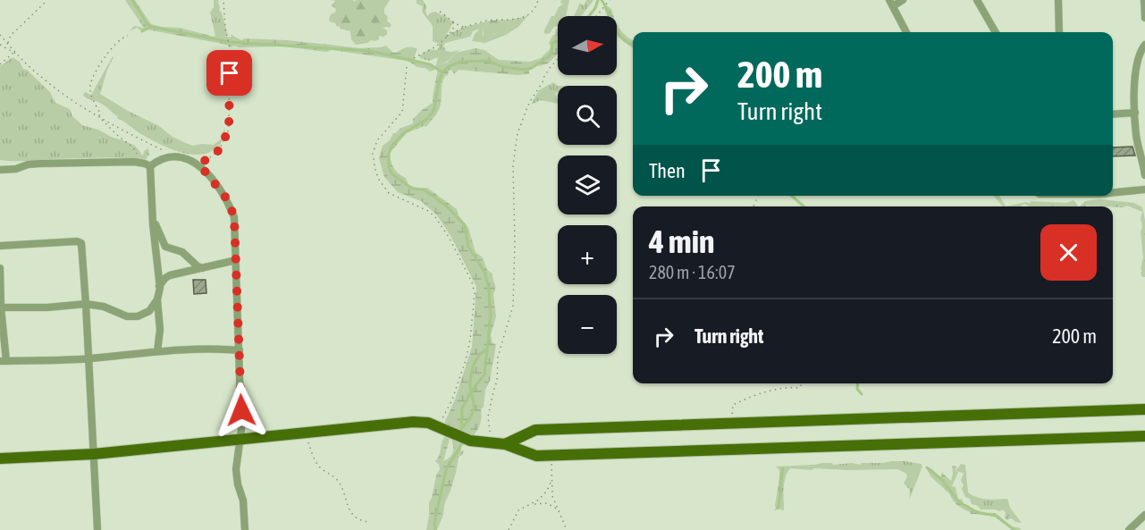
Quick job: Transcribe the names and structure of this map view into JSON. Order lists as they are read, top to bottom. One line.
{"north":"right","page":{"map_buttons":["+","−"],"turn":["200 m","Turn right"],"then":"Then","heading":["4 min","280 m · 16:07"],"list":[{"name":"Turn right","value":"200 m"}]}}
